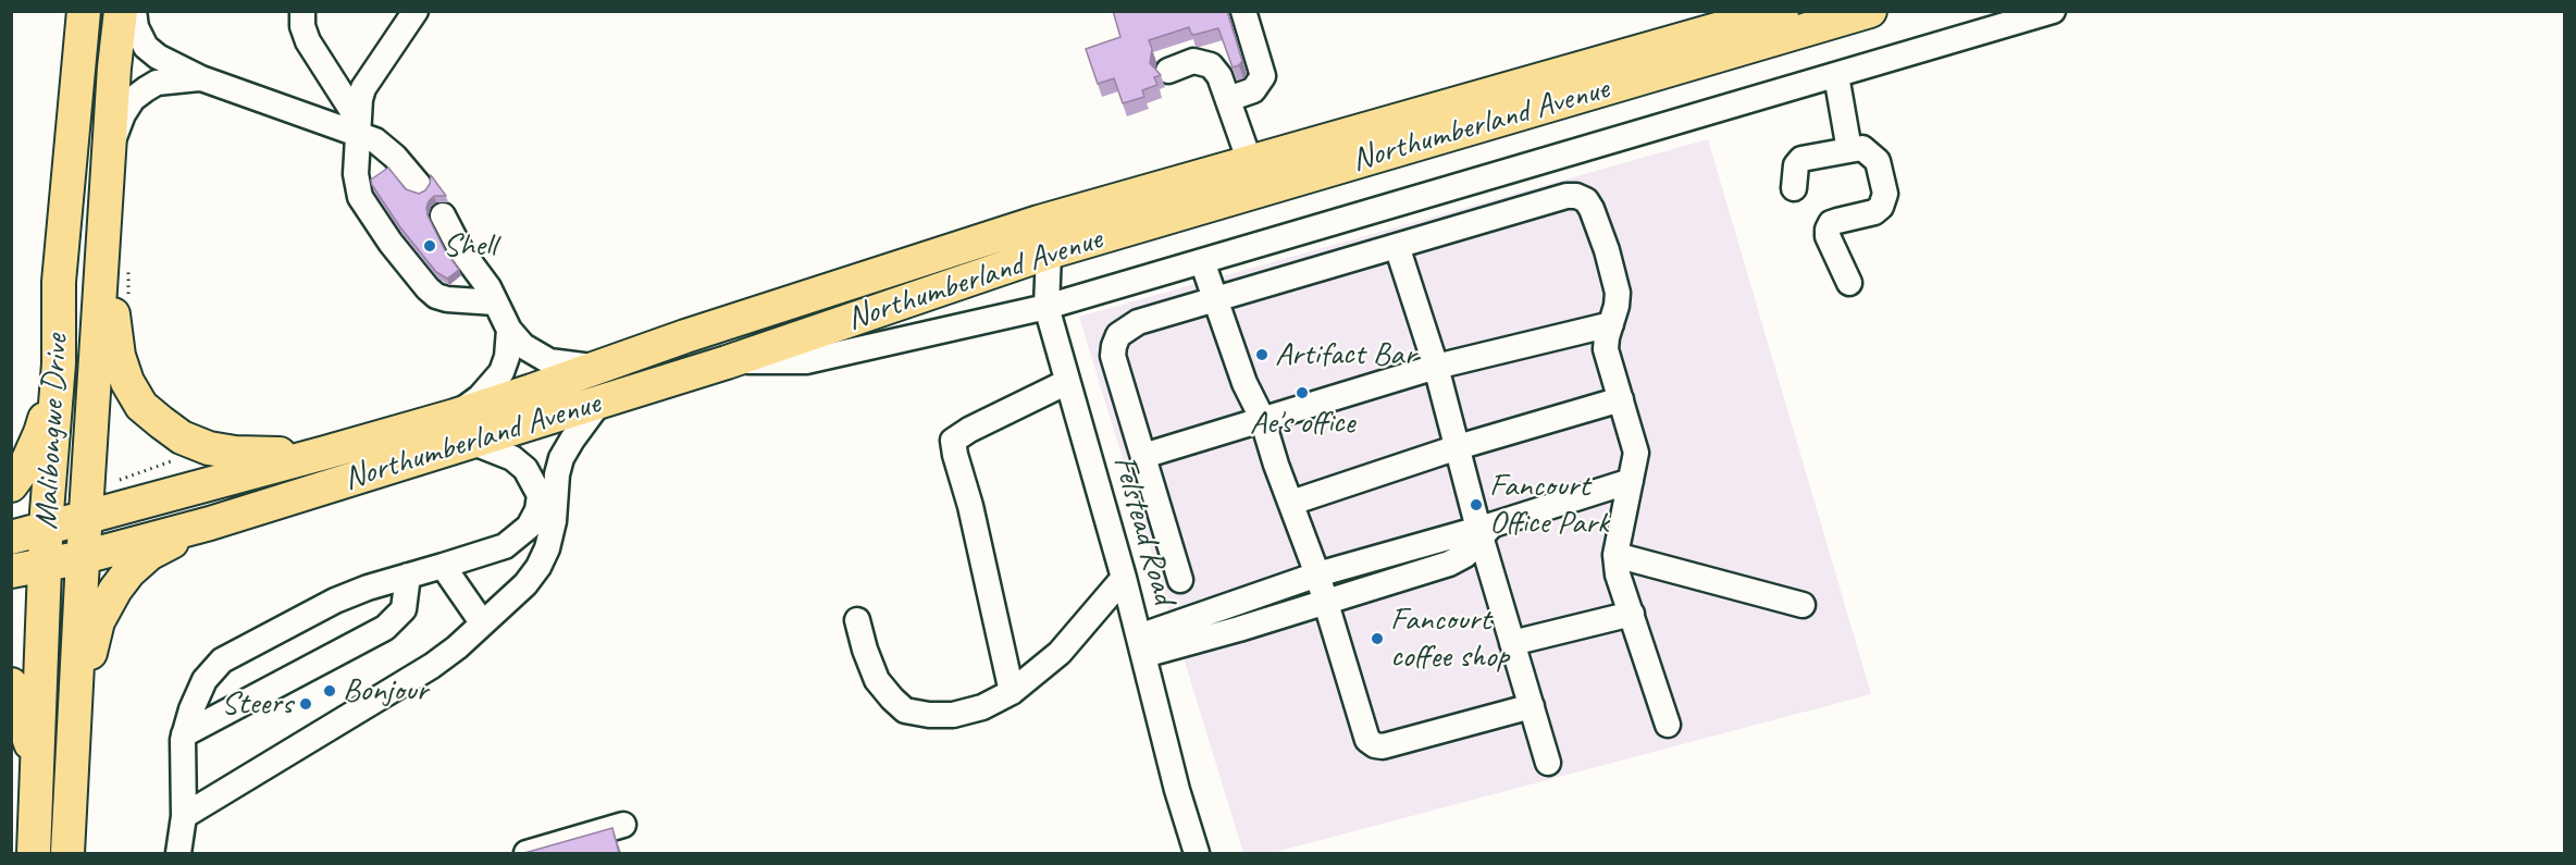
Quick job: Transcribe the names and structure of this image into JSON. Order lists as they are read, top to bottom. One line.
{"streets":{"main road":["Northumberland Avenue","Malibongwe Drive"],"street":["Felstead Road"]},"crossings":[["Northumberland Avenue","Malibongwe Drive"],["Northumberland Avenue","Felstead Road"]],"places":["Shell","Artifact Bar","Ae's office","Fancourt Office Park","Fancourt coffee shop","Bonjour","Steers"]}
